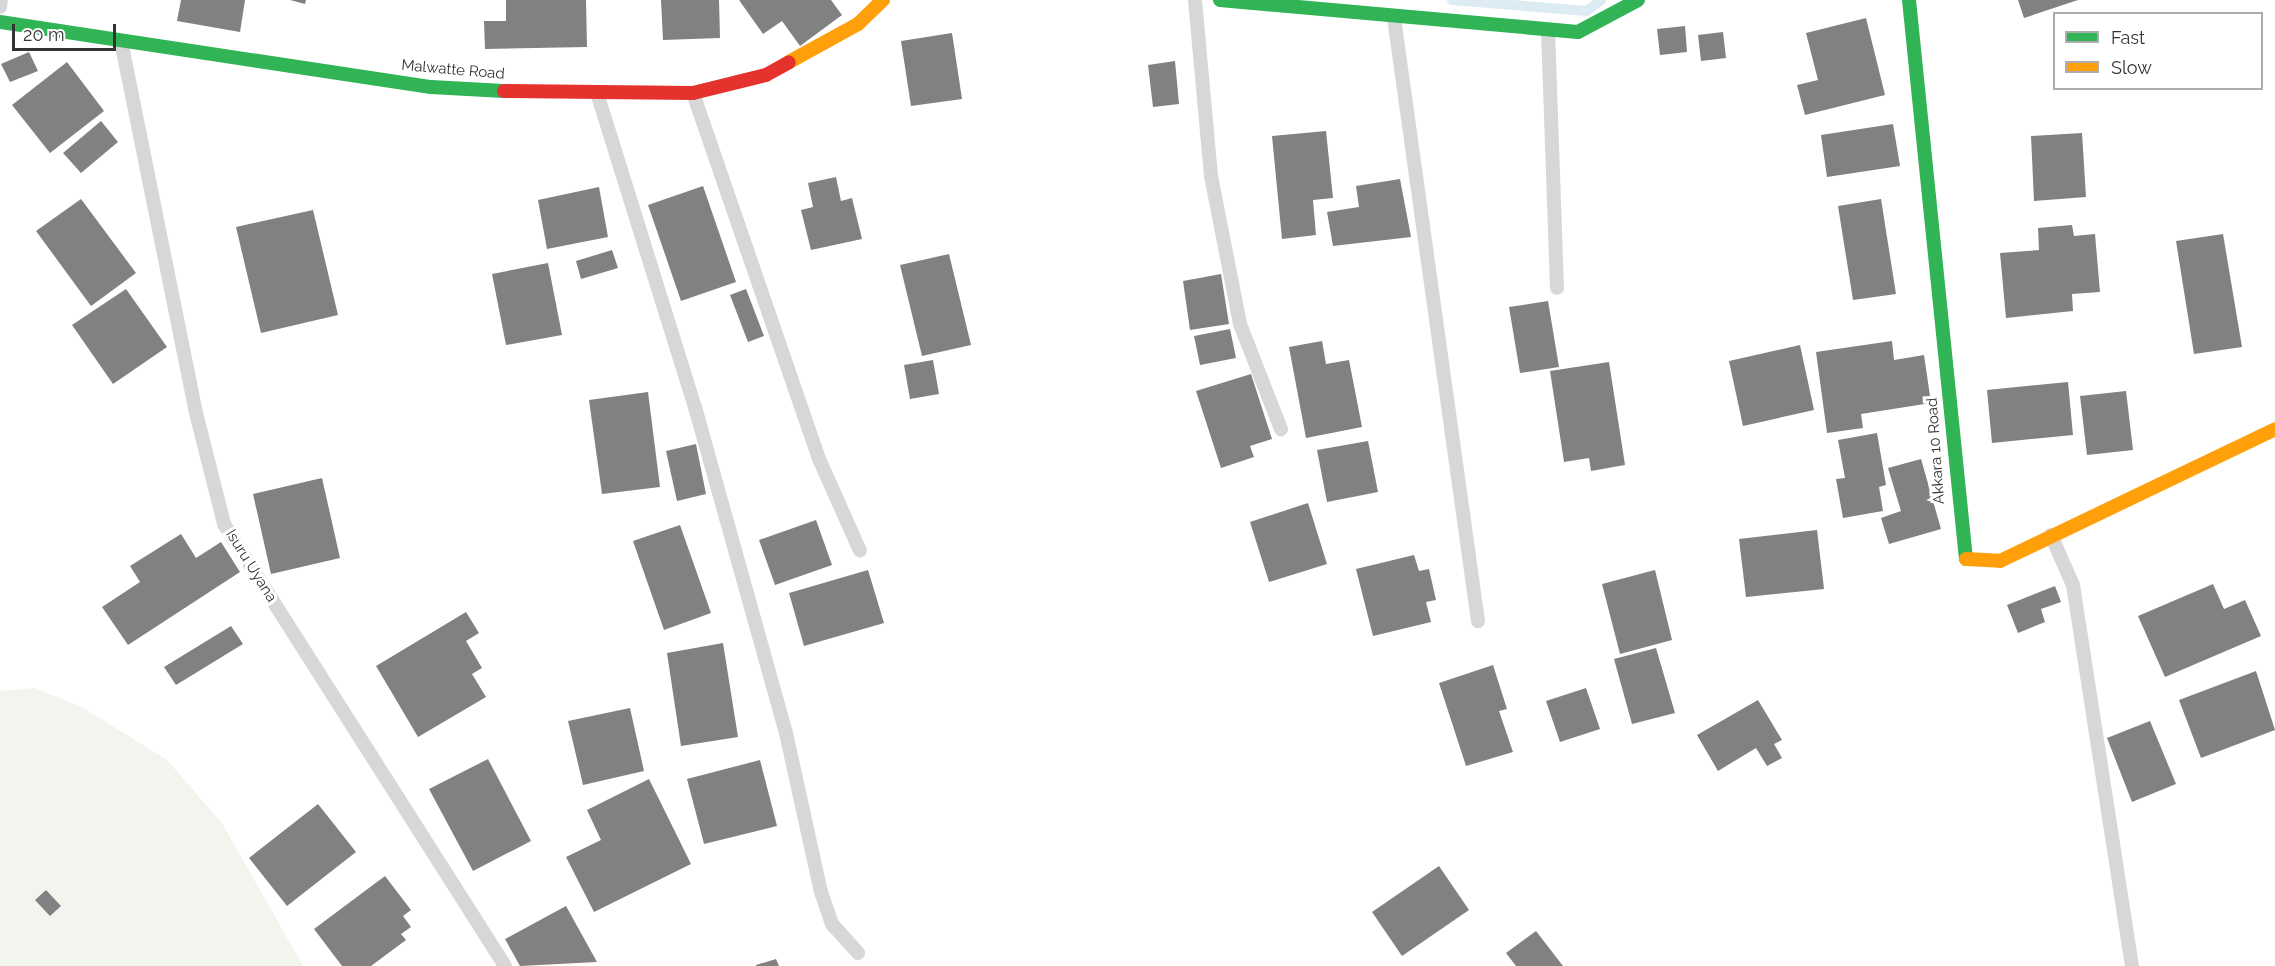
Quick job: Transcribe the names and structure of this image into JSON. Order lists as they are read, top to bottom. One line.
{"streets":{"street":["Malwatte Road","Akkara 10 Road"],"lane":["Isuru Uyana"]},"crossings":[["Malwatte Road","Isuru Uyana"]],"legend":["Fast","Slow"],"scale_bar":"20 m"}
